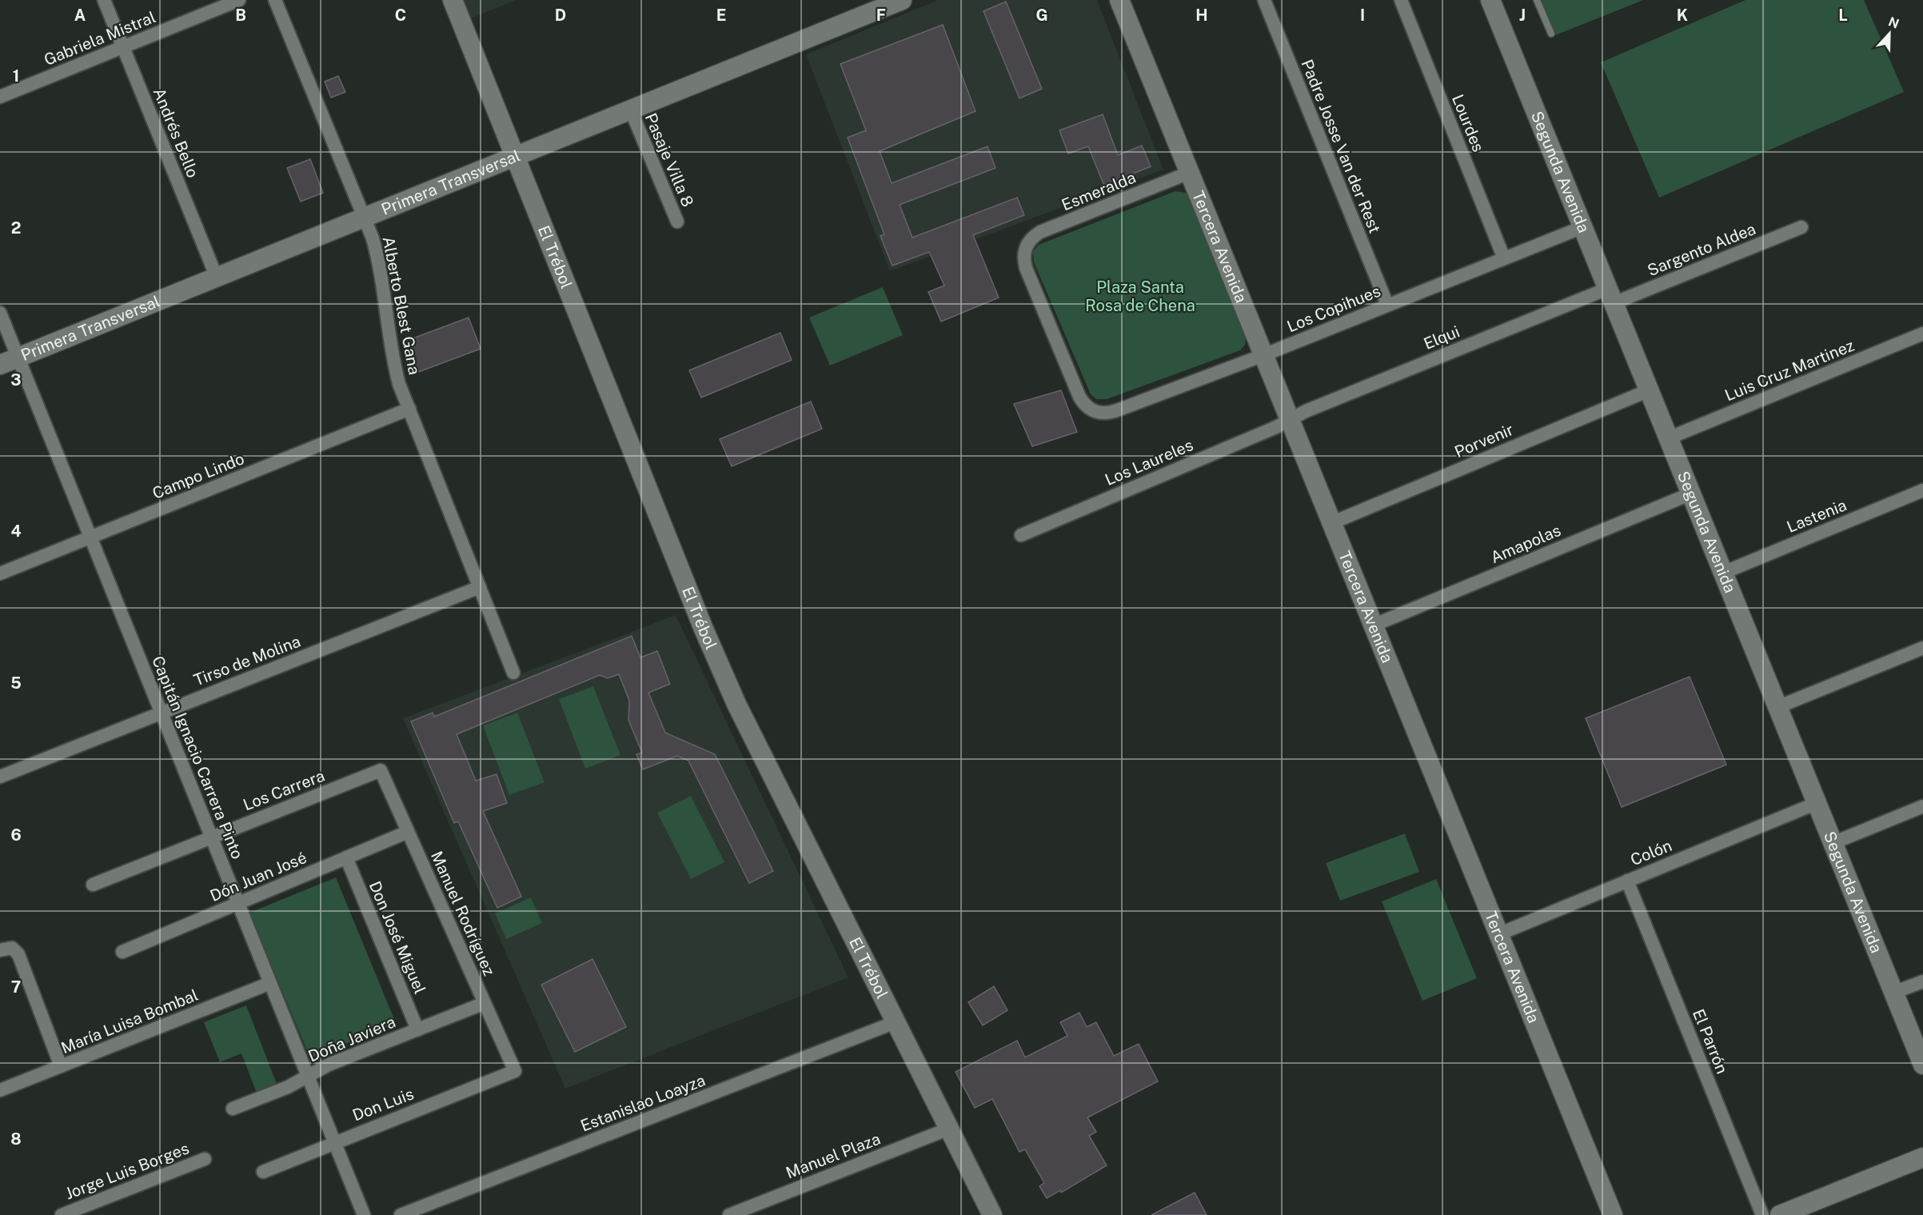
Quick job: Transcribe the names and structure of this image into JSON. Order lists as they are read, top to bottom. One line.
{"streets":{"street":["Gabriela Mistral","Lourdes","Andrés Bello","Padre Josse Van der Rest","Pasaje Villa 8","Segunda Avenida","Primera Transversal","Esmeralda","Tercera Avenida","Sargento Aldea","El Trébol","Alberto Blest Gana","Los Copihues","Elqui","Luis Cruz Martinez","Porvenir","Los Laureles","Campo Lindo","Lastenia","Amapolas","Tirso de Molina","Capitán Ignacio Carrera Pinto","Los Carrera","Colón","Dón Juan José","Manuel Rodríguez","Don José Miguel","María Luisa Bombal","Doña Javiera","El Parrón","Estanislao Loayza","Don Luis","Manuel Plaza","Jorge Luis Borges"]},"crossings":[["Gabriela Mistral","Andrés Bello"],["Lourdes","Los Copihues"],["Andrés Bello","Primera Transversal"],["Padre Josse Van der Rest","Los Copihues"],["Pasaje Villa 8","Primera Transversal"],["Segunda Avenida","Sargento Aldea"],["Segunda Avenida","Los Copihues"],["Segunda Avenida","Elqui"],["Segunda Avenida","Luis Cruz Martinez"],["Segunda Avenida","Porvenir"],["Segunda Avenida","Lastenia"],["Segunda Avenida","Amapolas"],["Segunda Avenida","Colón"],["Primera Transversal","El Trébol"],["Primera Transversal","Alberto Blest Gana"],["Primera Transversal","Capitán Ignacio Carrera Pinto"],["Esmeralda","Tercera Avenida"],["Esmeralda","Los Copihues"],["Tercera Avenida","Los Copihues"],["Tercera Avenida","Elqui"],["Tercera Avenida","Porvenir"],["Tercera Avenida","Los Laureles"],["Tercera Avenida","Amapolas"],["Tercera Avenida","Colón"],["Sargento Aldea","Elqui"],["El Trébol","Estanislao Loayza"],["El Trébol","Manuel Plaza"],["Alberto Blest Gana","Campo Lindo"],["Alberto Blest Gana","Tirso de Molina"],["Elqui","Los Laureles"],["Campo Lindo","Capitán Ignacio Carrera Pinto"],["Tirso de Molina","Capitán Ignacio Carrera Pinto"],["Capitán Ignacio Carrera Pinto","Los Carrera"],["Capitán Ignacio Carrera Pinto","Dón Juan José"],["Capitán Ignacio Carrera Pinto","María Luisa Bombal"],["Capitán Ignacio Carrera Pinto","Doña Javiera"],["Capitán Ignacio Carrera Pinto","Don Luis"],["Los Carrera","Manuel Rodríguez"],["Colón","El Parrón"],["Dón Juan José","Manuel Rodríguez"],["Dón Juan José","Don José Miguel"],["Manuel Rodríguez","Doña Javiera"],["Manuel Rodríguez","Don Luis"],["Don José Miguel","Doña Javiera"]],"parks":["Plaza Santa Rosa de Chena"],"north":"top","grid":{"columns":["A","B","C","D","E","F","G","H","I","J","K","L"],"rows":["1","2","3","4","5","6","7","8"]}}
